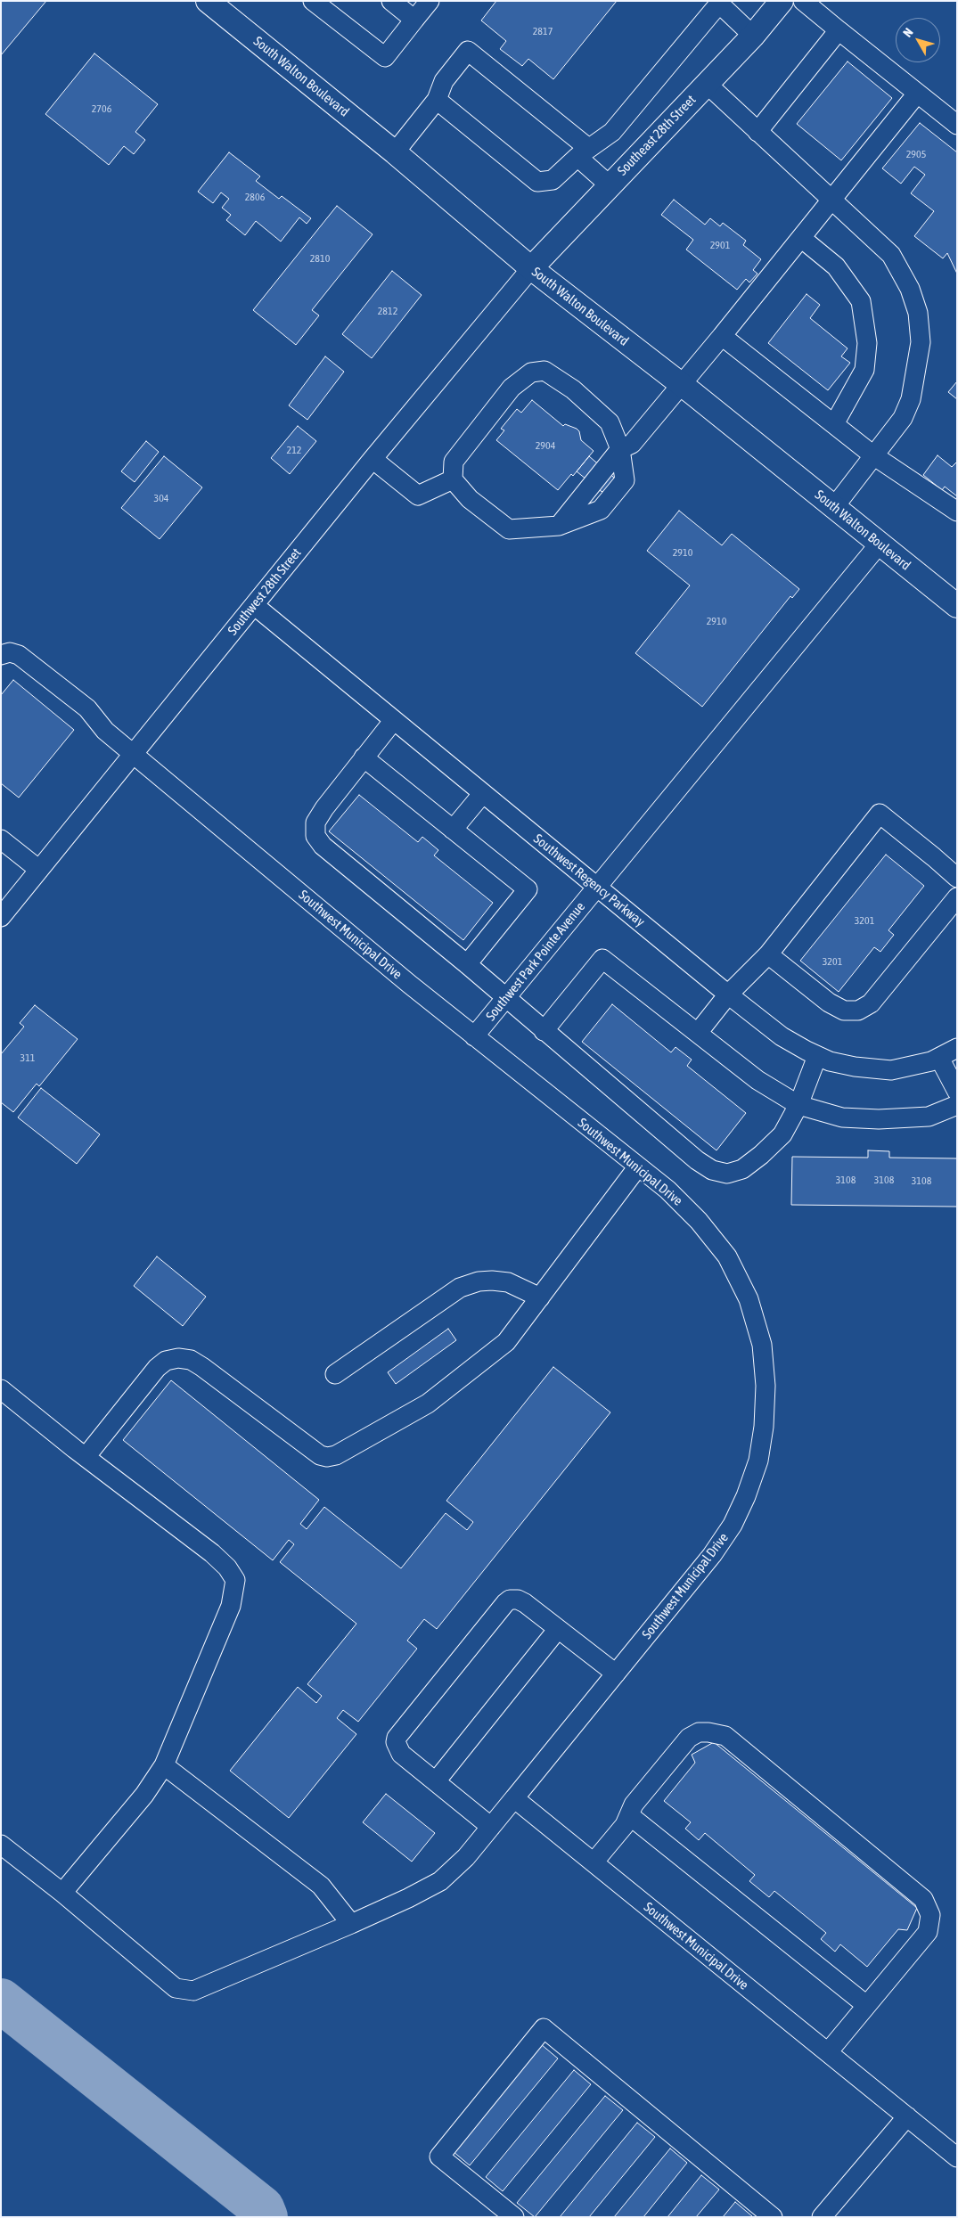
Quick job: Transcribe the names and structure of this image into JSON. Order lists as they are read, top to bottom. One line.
{"streets":{"main road":["South Walton Boulevard","Southeast 28th Street"],"street":["Southwest 28th Street","Southwest Regency Parkway","Southwest Municipal Drive","Southwest Park Pointe Avenue"]},"crossings":[["South Walton Boulevard","Southeast 28th Street"],["South Walton Boulevard","Southwest 28th Street"],["South Walton Boulevard","Southwest Park Pointe Avenue"],["Southeast 28th Street","Southwest 28th Street"],["Southwest 28th Street","Southwest Regency Parkway"],["Southwest 28th Street","Southwest Municipal Drive"],["Southwest Regency Parkway","Southwest Park Pointe Avenue"],["Southwest Municipal Drive","Southwest Park Pointe Avenue"]],"house_numbers":["2817","2706","2905","2806","2901","2810","2812","2904","212","304","2910","2910","3201","3201","311","3108","3108","3108"],"north":"top left"}
